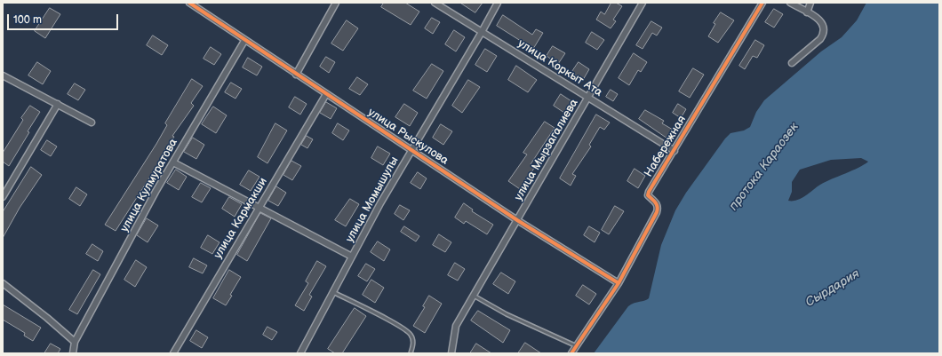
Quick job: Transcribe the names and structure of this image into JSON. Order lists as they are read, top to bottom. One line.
{"streets":{"street":["улица Коркыт Ата","улица Рыскулова","Набережная","улица Мырзагалиева","улица Кулмуратова","улица Момышулы","улица Кармакши"]},"crossings":[["улица Коркыт Ата","Набережная"],["улица Коркыт Ата","улица Мырзагалиева"],["улица Коркыт Ата","улица Момышулы"],["улица Рыскулова","Набережная"],["улица Рыскулова","улица Мырзагалиева"],["улица Рыскулова","улица Кулмуратова"],["улица Рыскулова","улица Момышулы"],["улица Рыскулова","улица Кармакши"]],"water":["протока Караозек","Сырдария"],"scale_bar":"100 m"}
